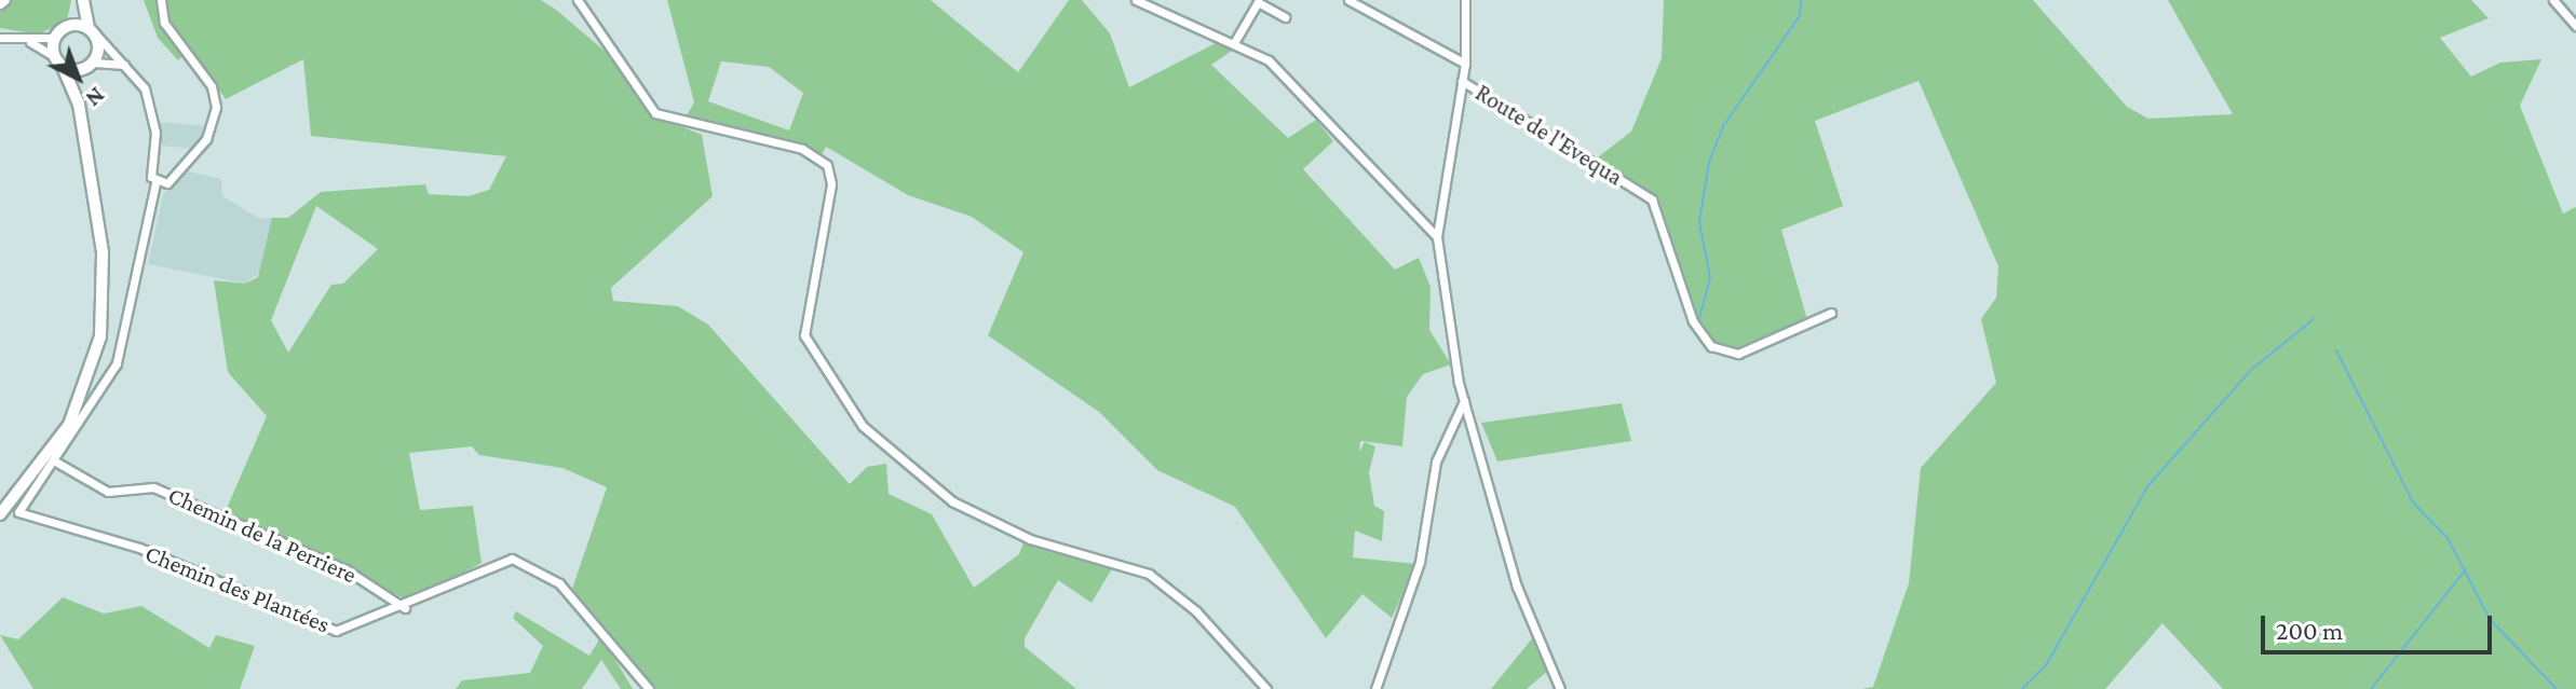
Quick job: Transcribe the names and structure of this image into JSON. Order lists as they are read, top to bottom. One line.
{"streets":{"street":["Route de l'Evequa","Chemin de la Perriere","Chemin des Plantées"]},"crossings":[["Chemin de la Perriere","Chemin des Plantées"]],"scale_bar":"200 m","north":"bottom right"}
